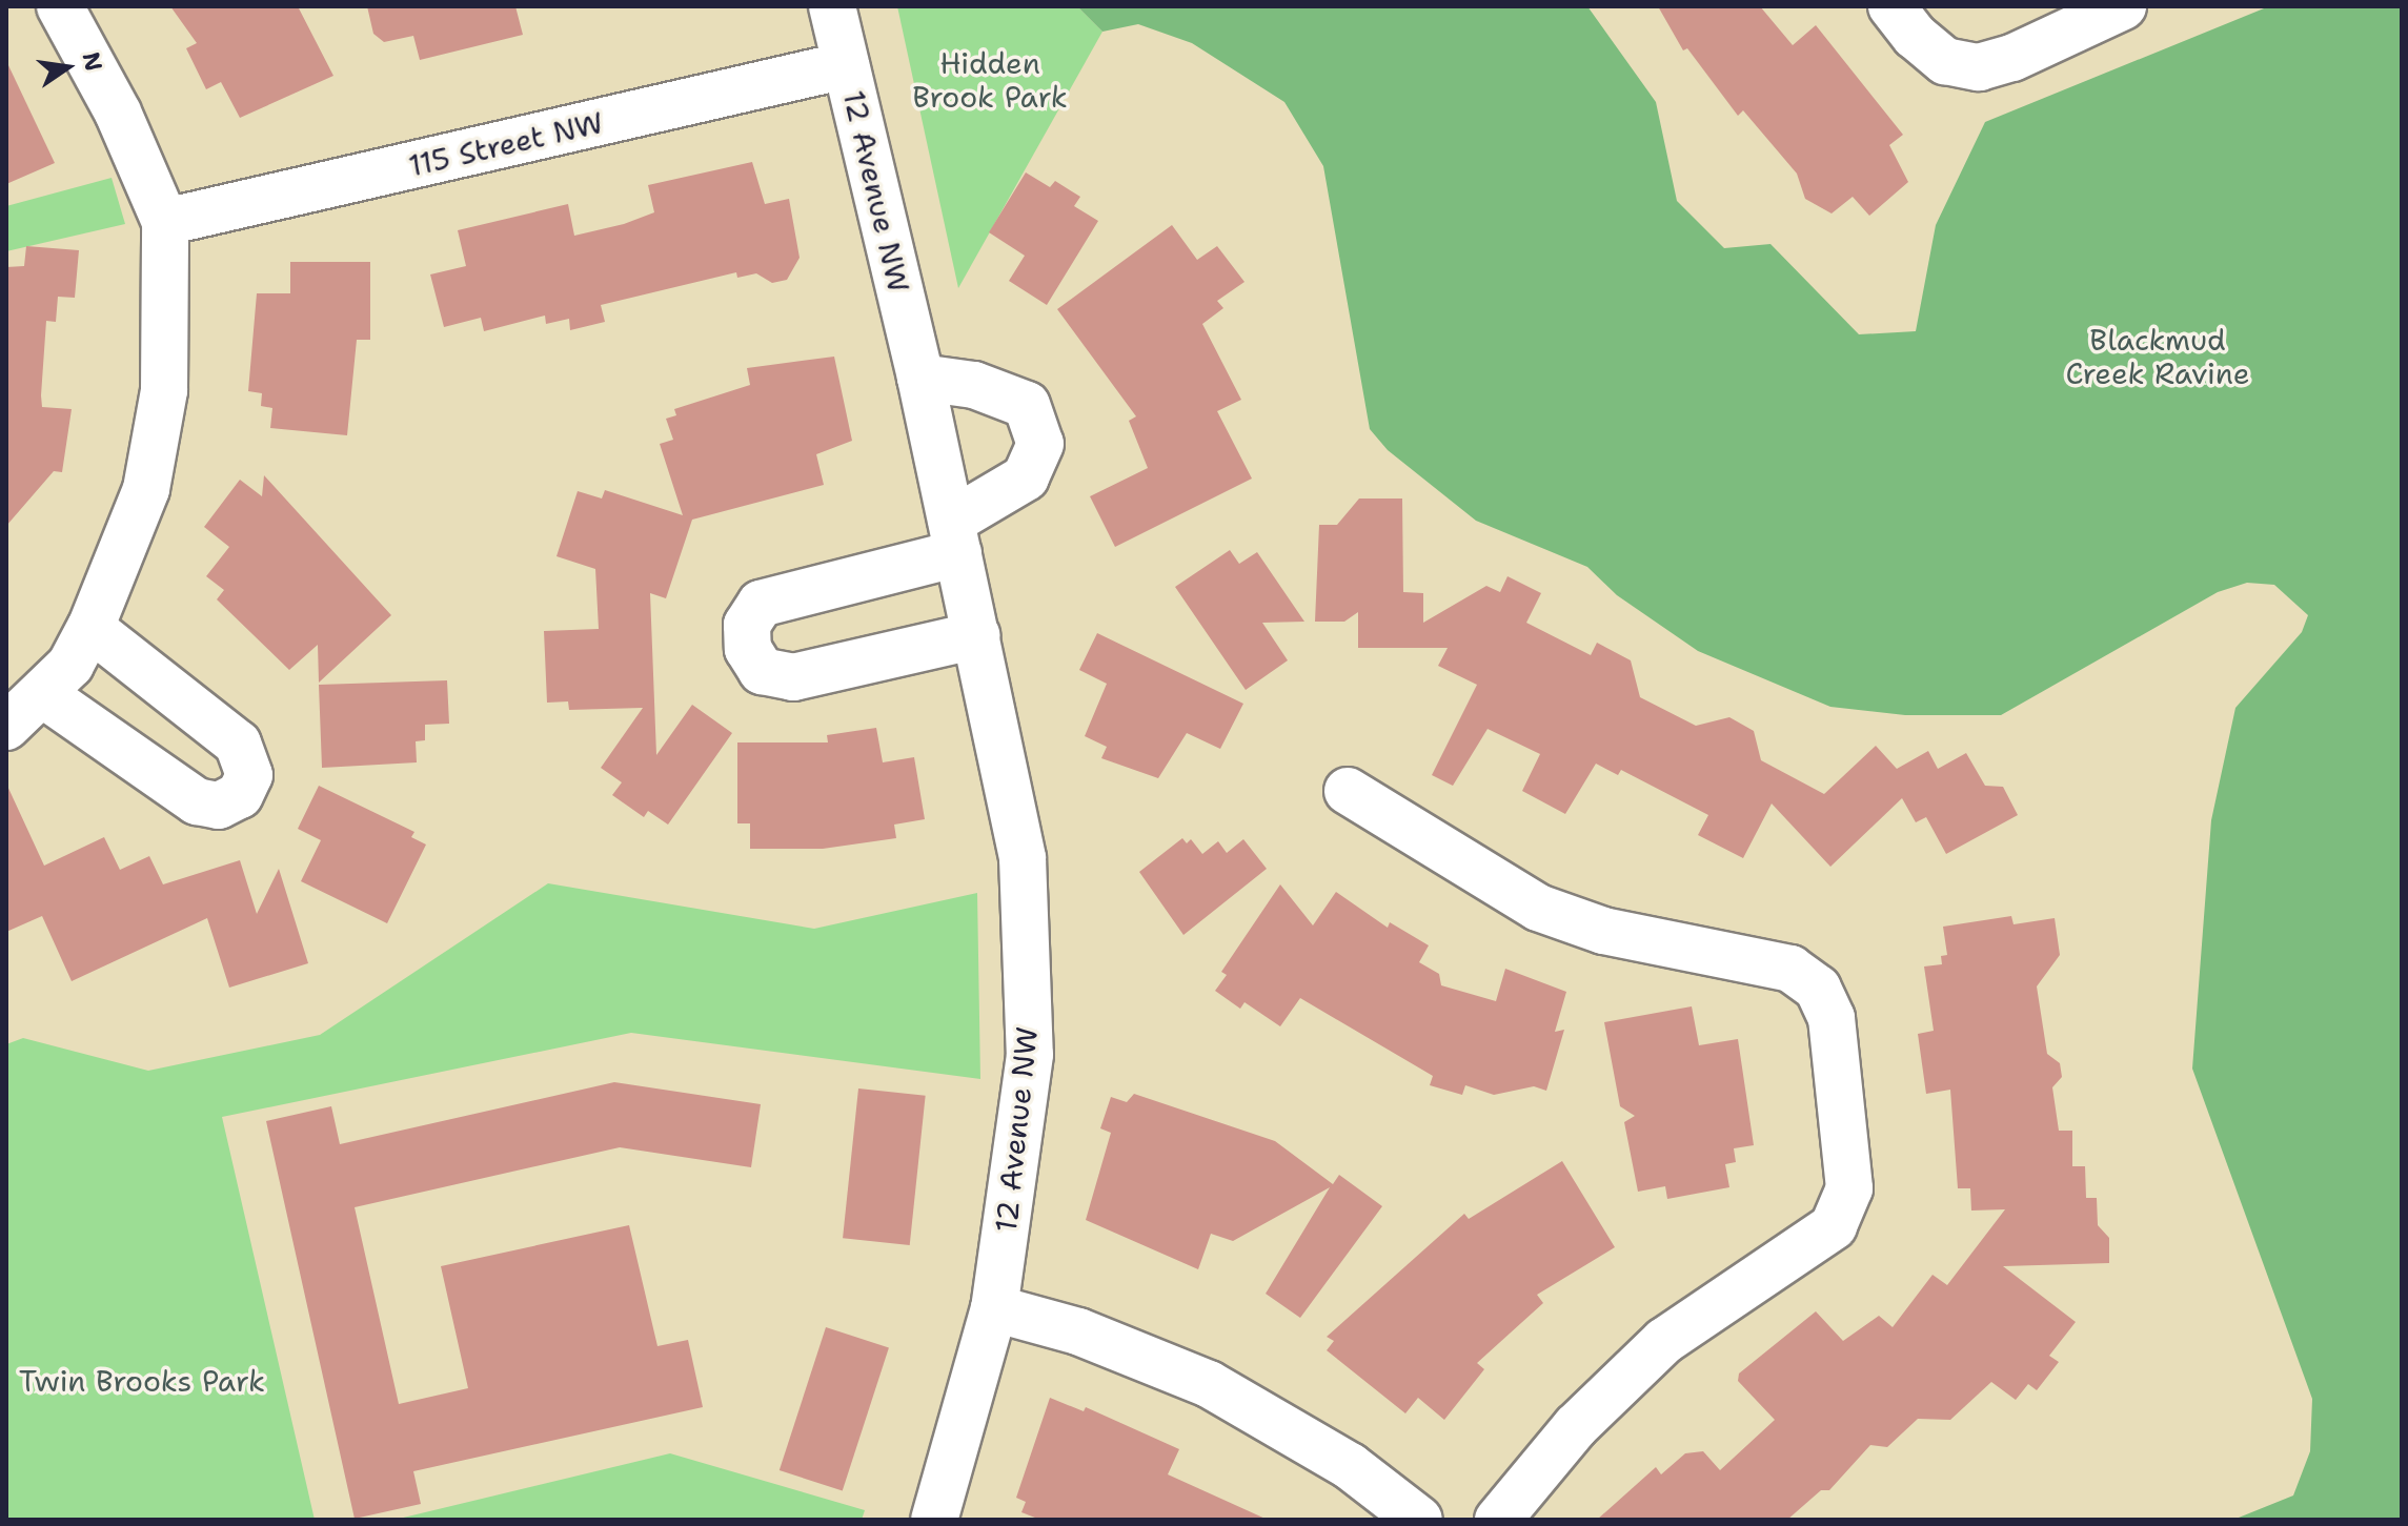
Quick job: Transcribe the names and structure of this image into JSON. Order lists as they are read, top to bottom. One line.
{"streets":{"street":["115 Street NW","12 Avenue NW"]},"crossings":[["115 Street NW","12 Avenue NW"]],"parks":["Hidden Brook Park","Blackmud Creek Ravine","Twin Brooks Park"],"north":"right"}
